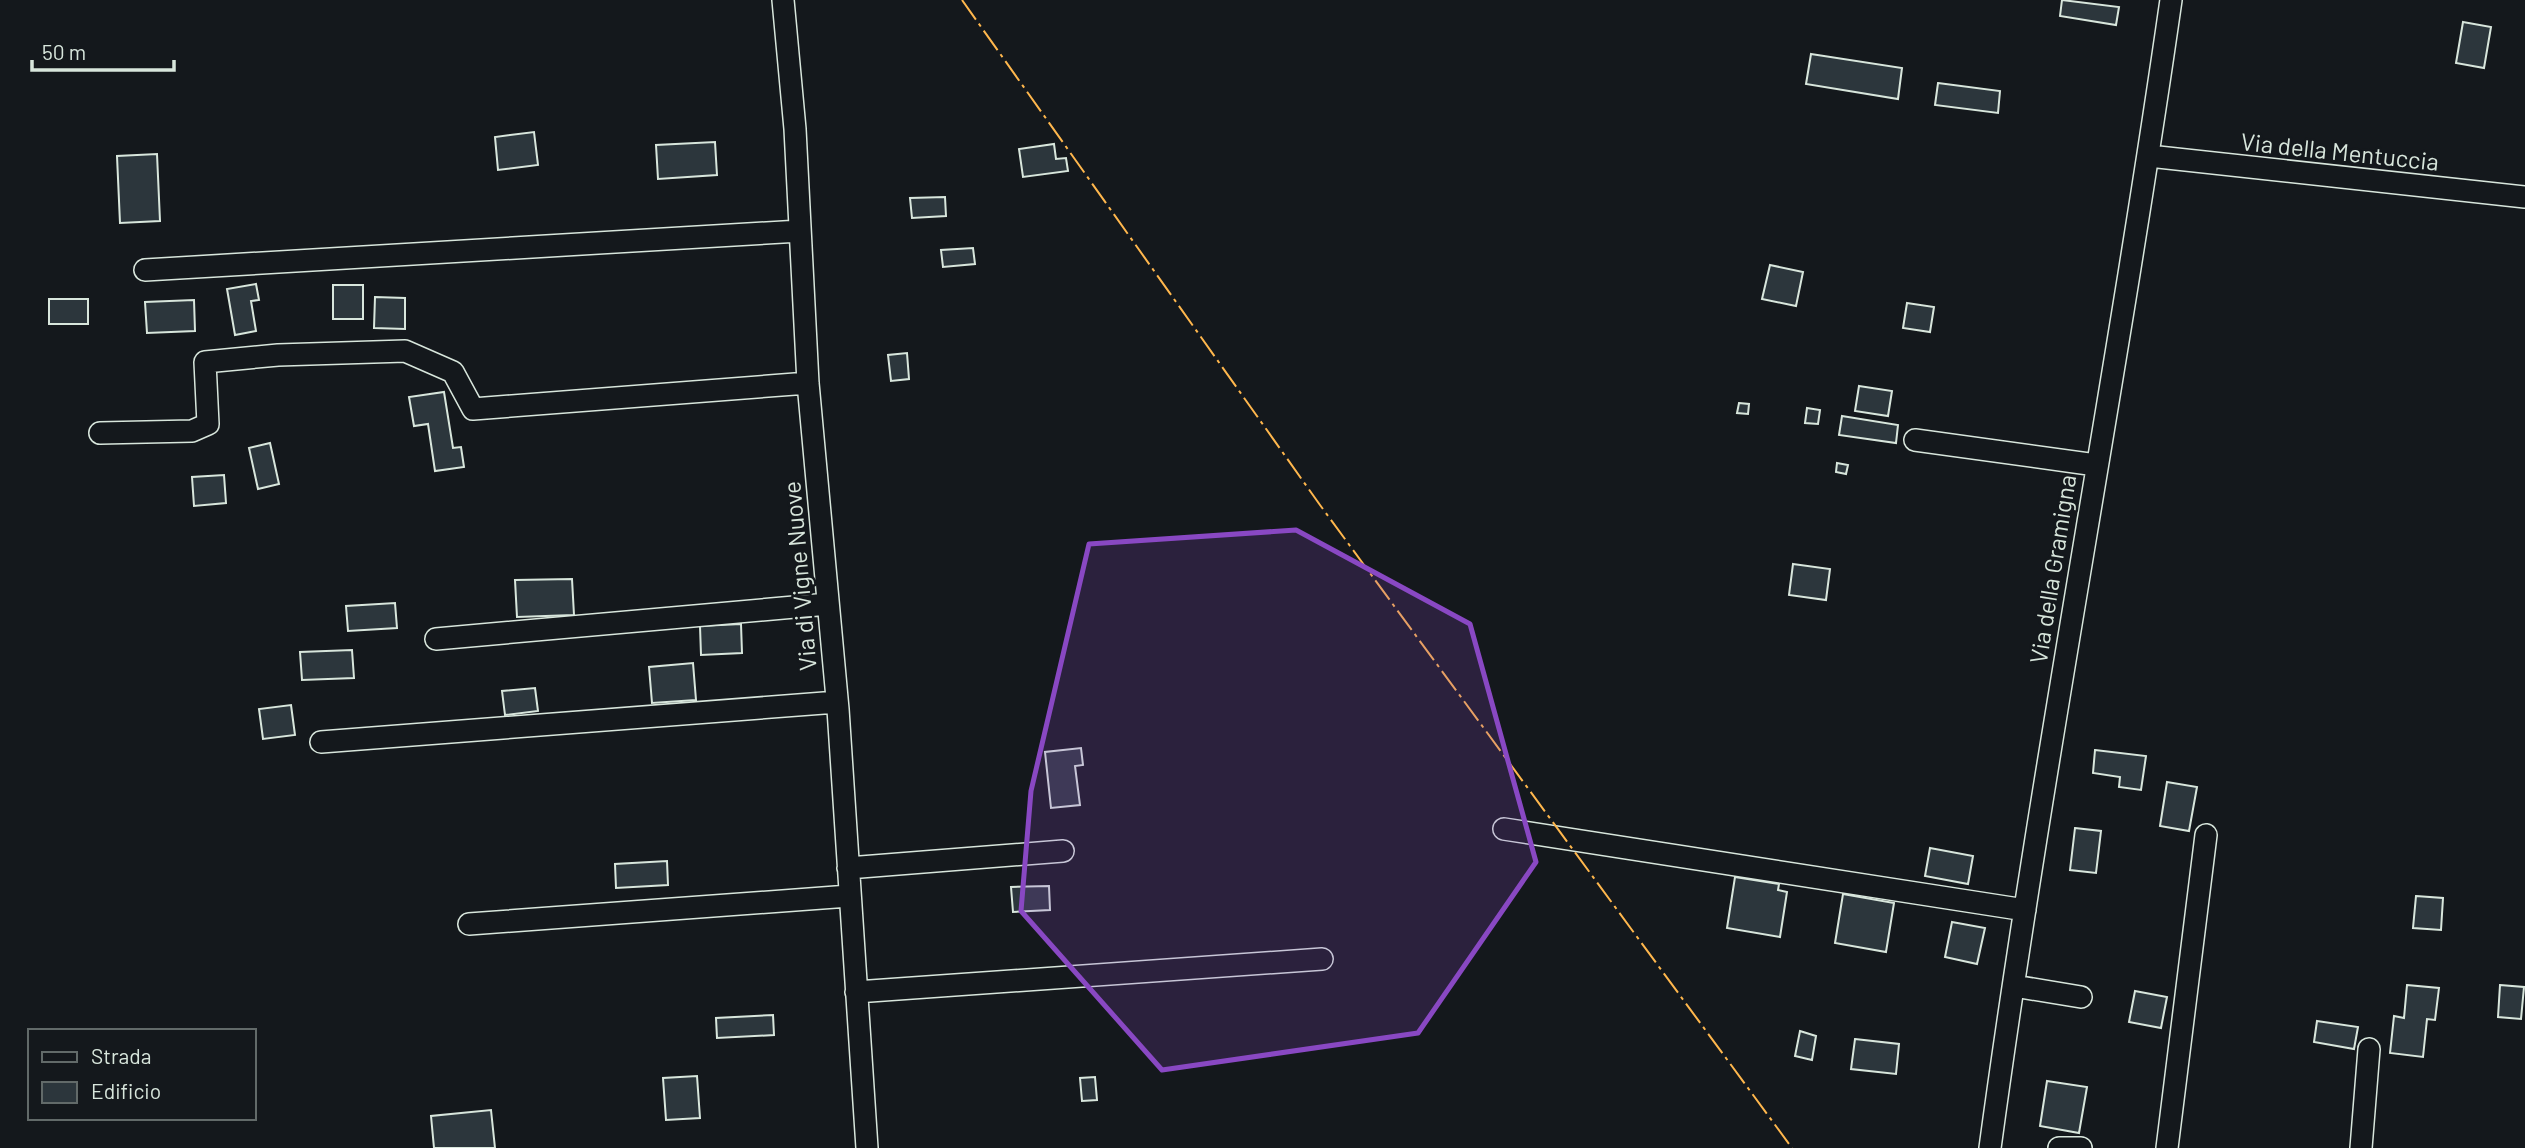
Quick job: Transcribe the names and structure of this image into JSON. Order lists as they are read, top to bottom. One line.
{"streets":{"street":["Via della Mentuccia","Via della Gramigna","Via di Vigne Nuove"]},"crossings":[["Via della Mentuccia","Via della Gramigna"]],"legend":["Strada","Edificio"],"scale_bar":"50 m"}
